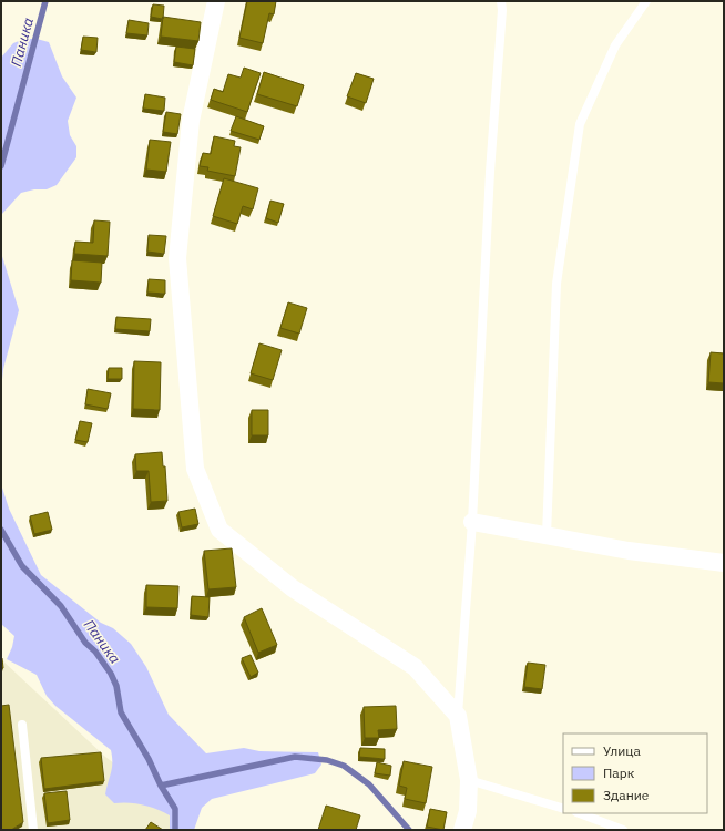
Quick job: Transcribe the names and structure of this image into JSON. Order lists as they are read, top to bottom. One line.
{"water":["Паника"],"legend":["Улица","Парк","Здание"]}
